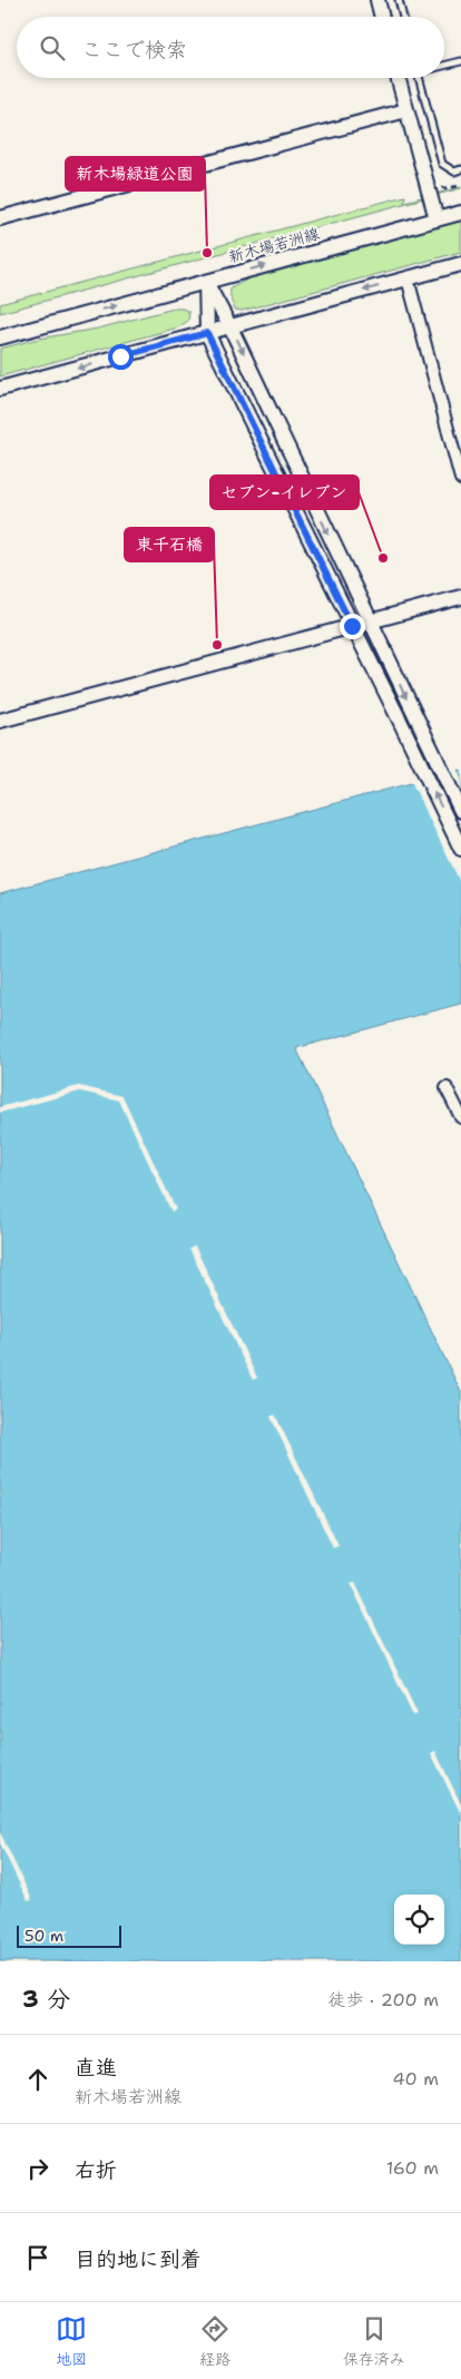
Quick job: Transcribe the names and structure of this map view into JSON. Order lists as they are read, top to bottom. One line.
{"streets":{"street":["新木場若洲線"]},"places":["新木場緑道公園","セブン-イレブン","東千石橋"],"scale_bar":"50 m","page":{"search":"ここで検索","scale":"50 m","heading":["3 分","徒歩 · 200 m"],"list":[["直進","新木場若洲線","40 m"],["右折","160 m"],"目的地に到着"],"nav":["地図","経路","保存済み"]}}
